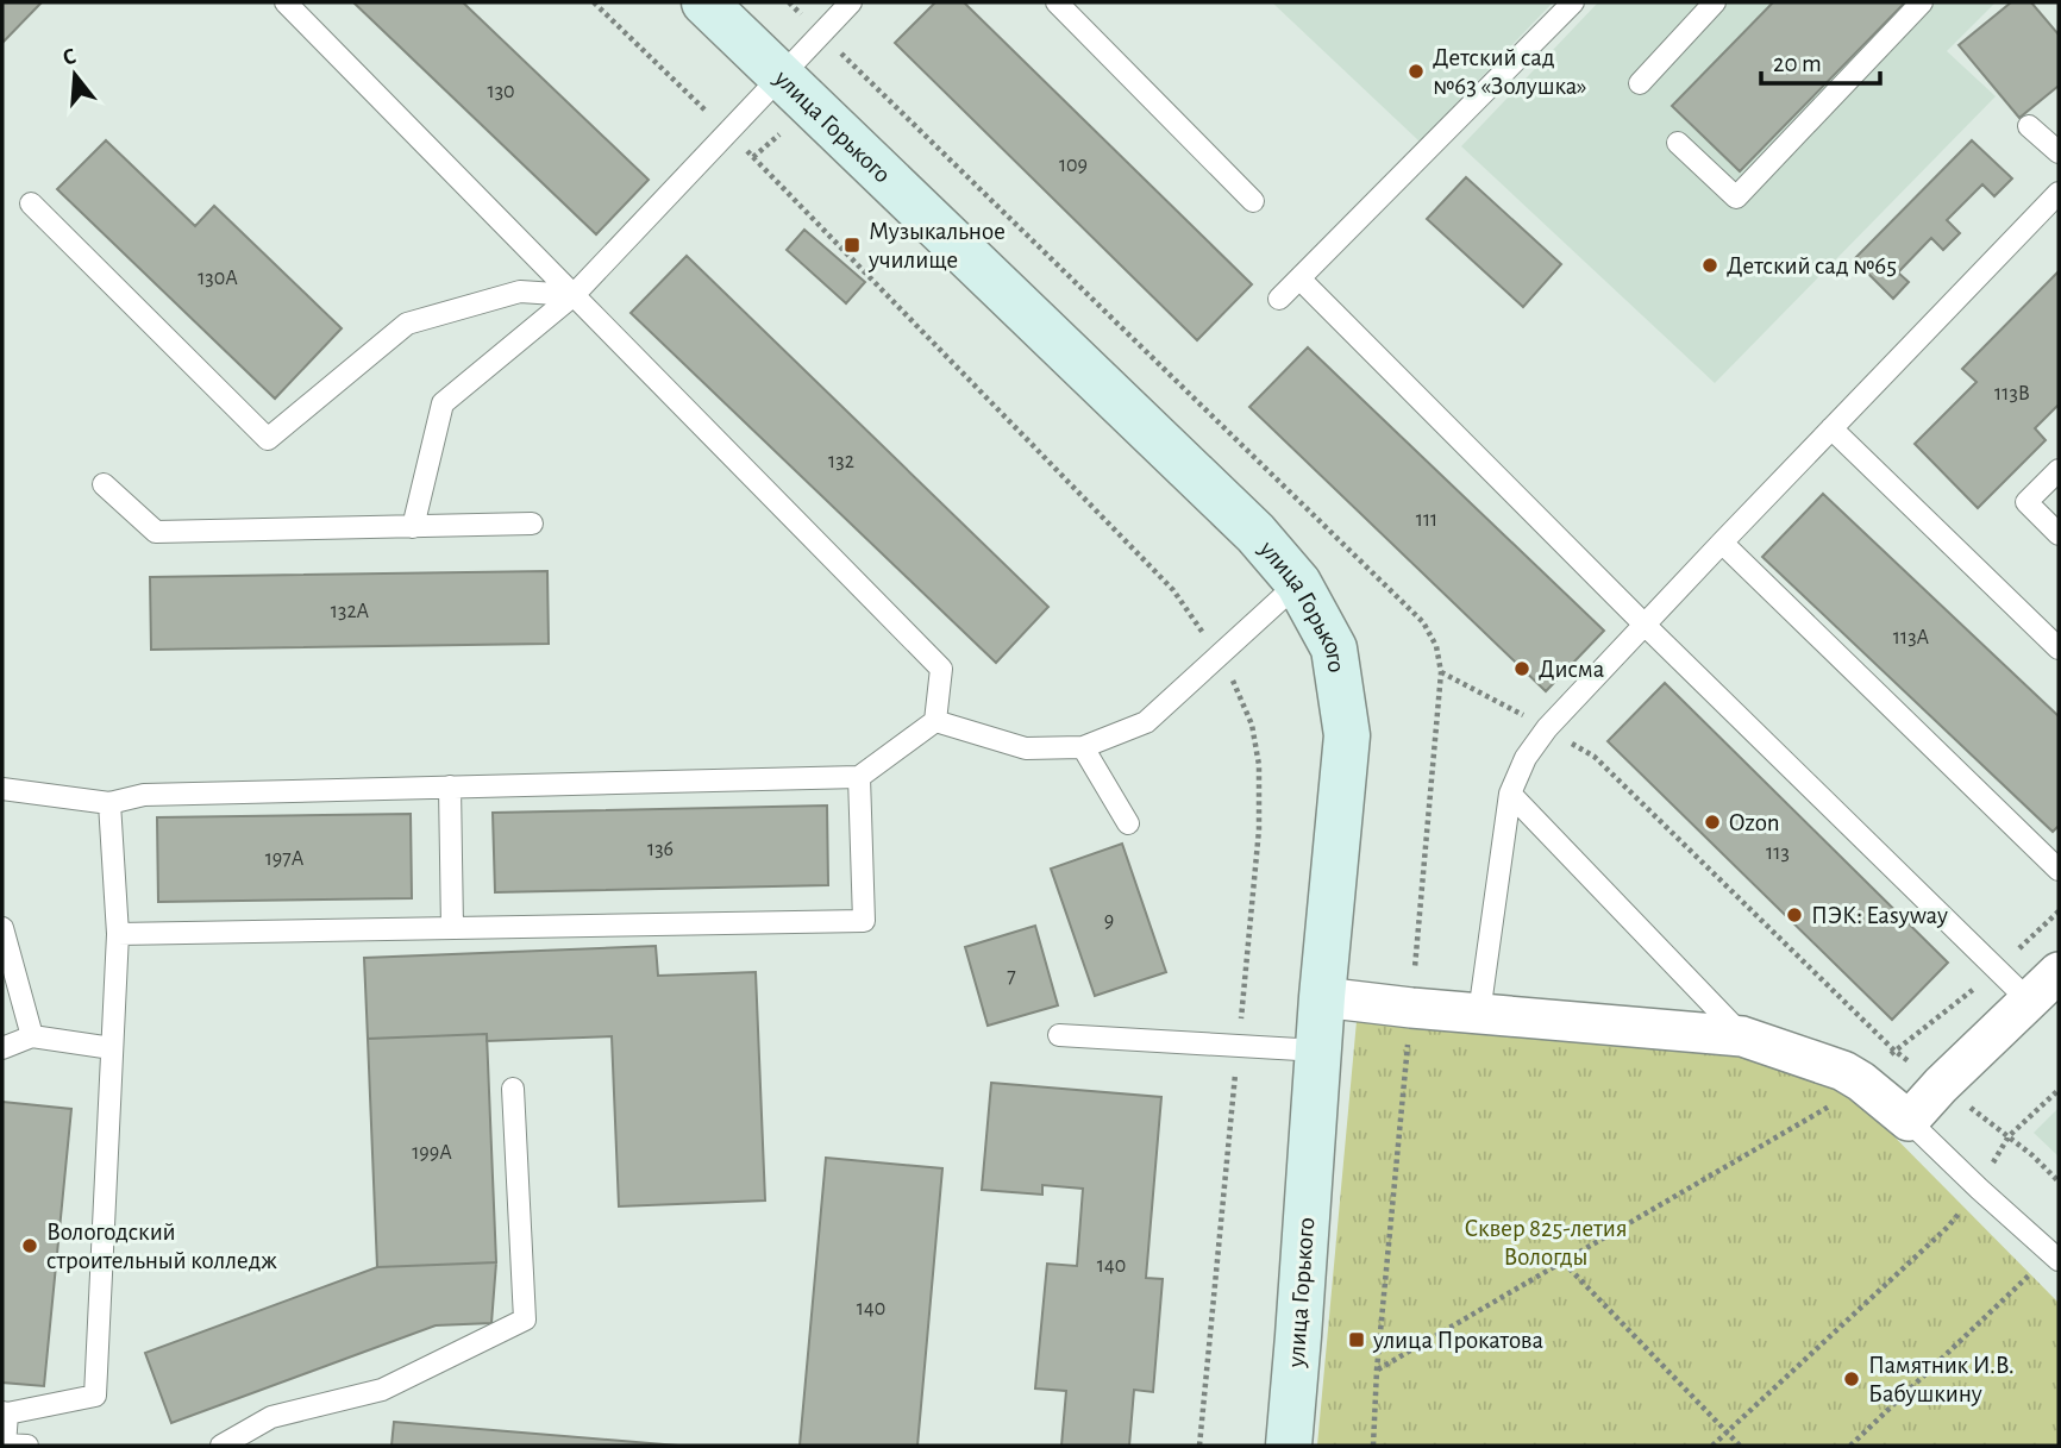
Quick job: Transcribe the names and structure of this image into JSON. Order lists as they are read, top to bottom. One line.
{"streets":{"street":["улица Горького"]},"parks":["Сквер 825-летия Вологды"],"places":{"other":["Детский сад №63 «Золушка»","Детский сад №65","Дисма","Ozon","ПЭК: Easyway","Вологодский строительный колледж","Памятник И.В. Бабушкину"],"transit":["Музыкальное училище","улица Прокатова"]},"house_numbers":["130","109","130А","113В","132","111","132А","113А","136","113","197А","9","7","199А","140","140"],"scale_bar":"20 m","north":"top"}
